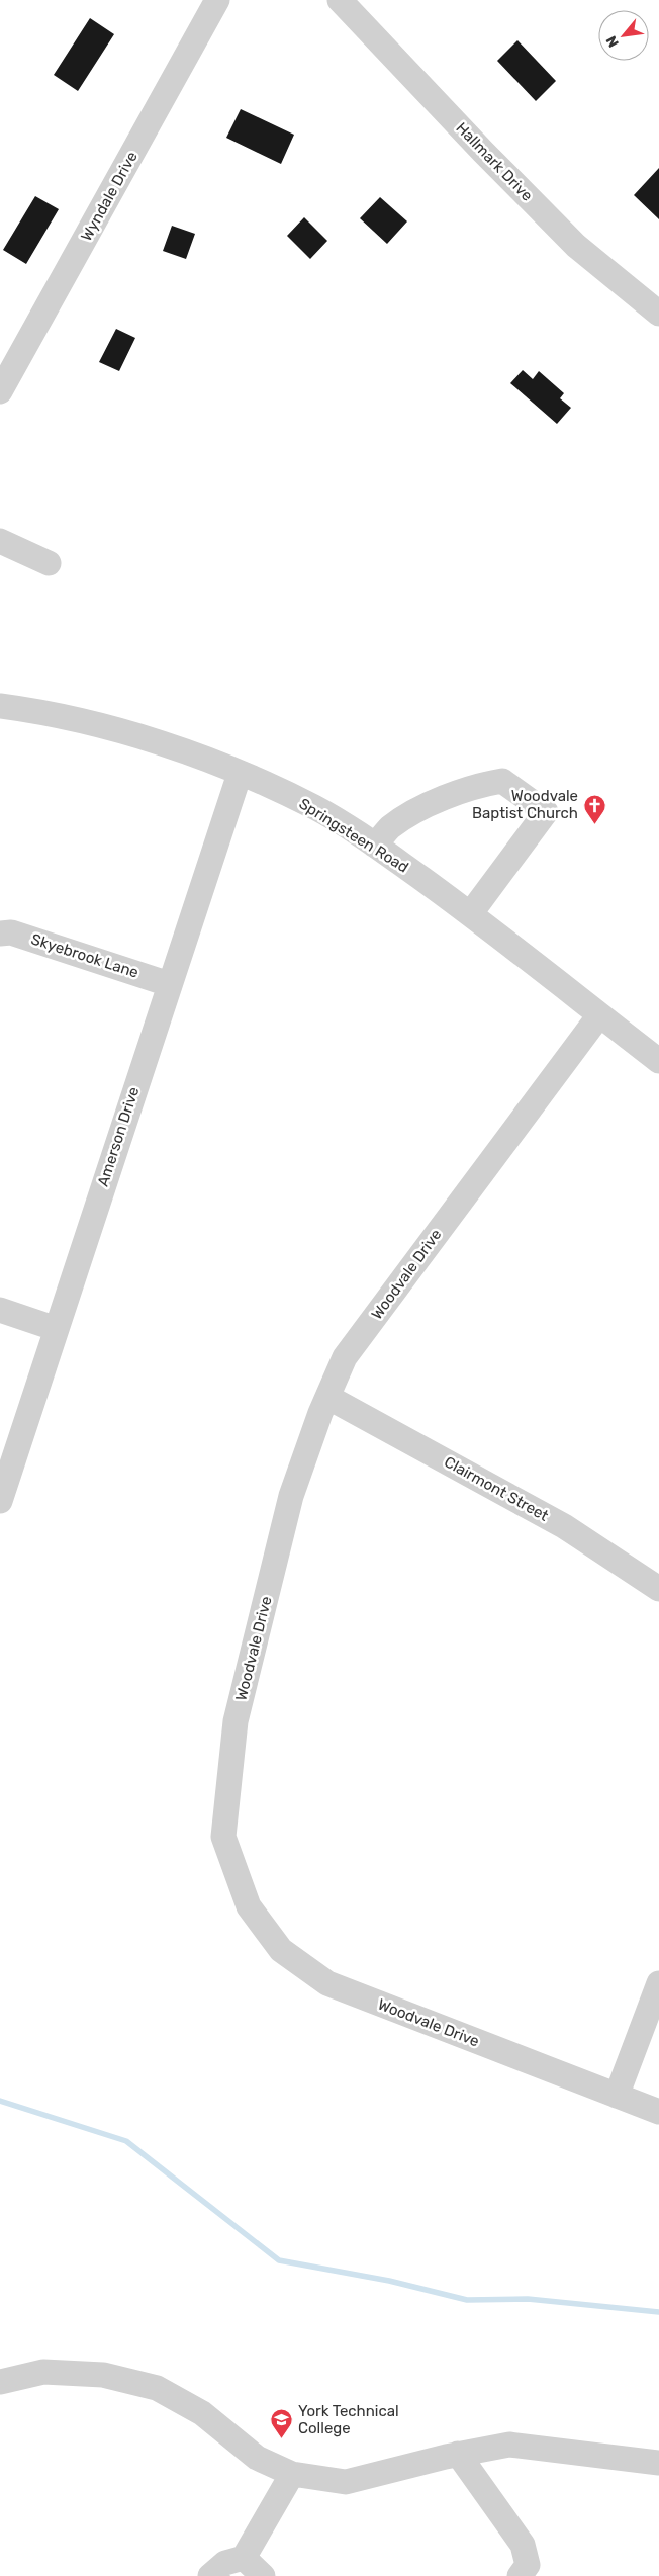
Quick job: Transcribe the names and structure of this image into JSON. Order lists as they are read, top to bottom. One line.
{"streets":{"street":["Hallmark Drive","Wyndale Drive","Springsteen Road","Skyebrook Lane","Amerson Drive","Woodvale Drive","Clairmont Street"]},"crossings":[["Springsteen Road","Amerson Drive"],["Springsteen Road","Woodvale Drive"],["Skyebrook Lane","Amerson Drive"],["Woodvale Drive","Clairmont Street"]],"places":{"church":["Woodvale Baptist Church"],"school or university":["York Technical College"]},"north":"bottom left"}
